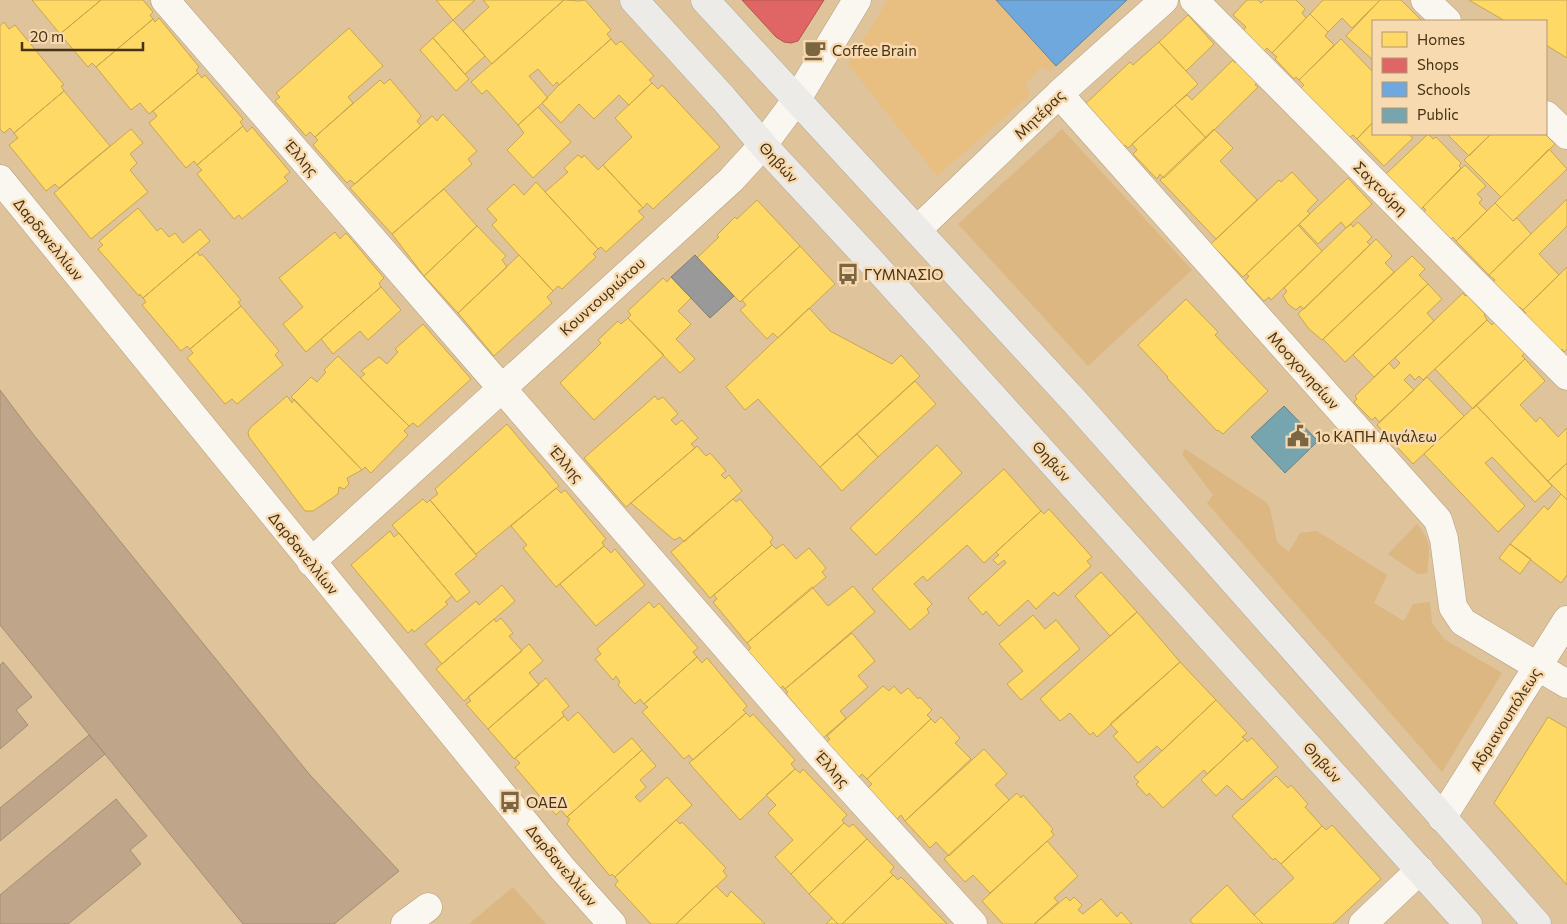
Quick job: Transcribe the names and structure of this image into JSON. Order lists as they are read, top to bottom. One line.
{"streets":{"main road":["Θηβών"],"street":["Μητέρας","Έλλης","Σαχτούρη","Δαρδανελλίων","Κουντουριώτου","Μοσχονησίων","Αδριανουπόλεως"]},"crossings":[["Μητέρας","Μοσχονησίων"],["Έλλης","Κουντουριώτου"],["Θηβών","Κουντουριώτου"],["Δαρδανελλίων","Κουντουριώτου"],["Μοσχονησίων","Αδριανουπόλεως"]],"places":{"cafe":["Coffee Brain"],"bus stop":["ΓΥΜΝΑΣΙΟ","ΟΑΕΔ"],"public building":["1ο ΚΑΠΗ Αιγάλεω"]},"legend":["Homes","Shops","Schools","Public"],"scale_bar":"20 m"}
